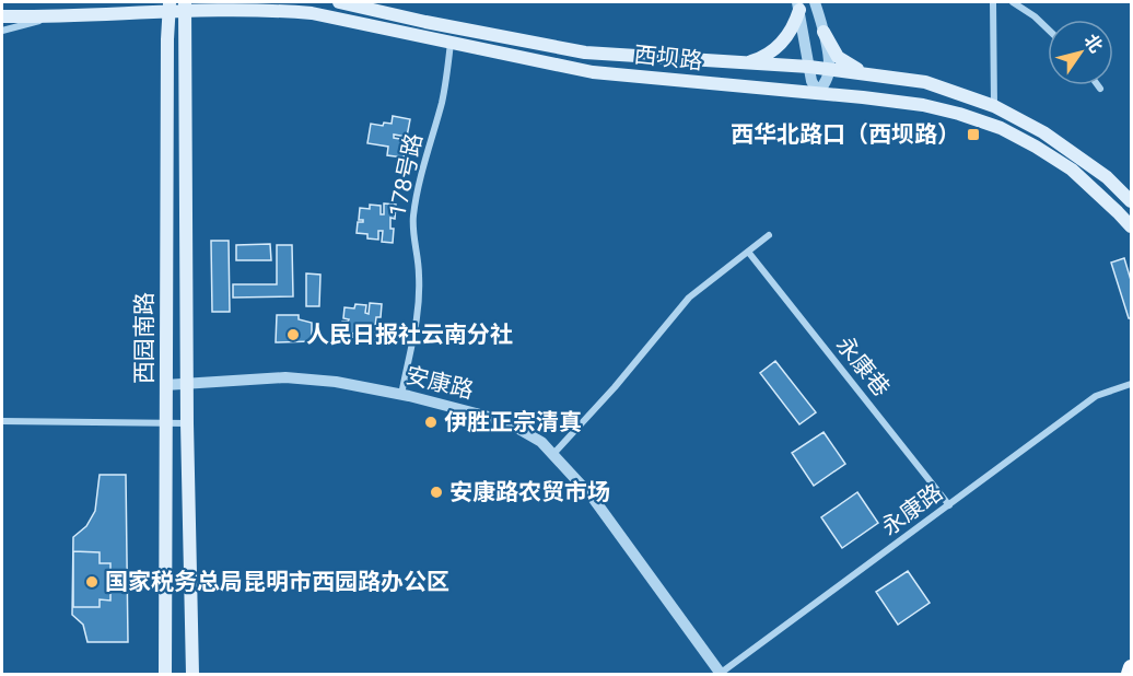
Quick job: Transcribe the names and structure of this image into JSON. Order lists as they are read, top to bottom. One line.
{"streets":{"main road":["西坝路","西园南路"],"street":["178号路","永康巷","安康路","永康路"]},"crossings":[["西坝路","178号路"],["西坝路","西园南路"],["178号路","安康路"],["西园南路","安康路"],["永康巷","永康路"],["安康路","永康路"]],"places":{"transit":["西华北路口（西坝路）"],"other":["人民日报社云南分社","伊胜正宗清真","安康路农贸市场","国家税务总局昆明市西园路办公区"]},"north":"top right"}
